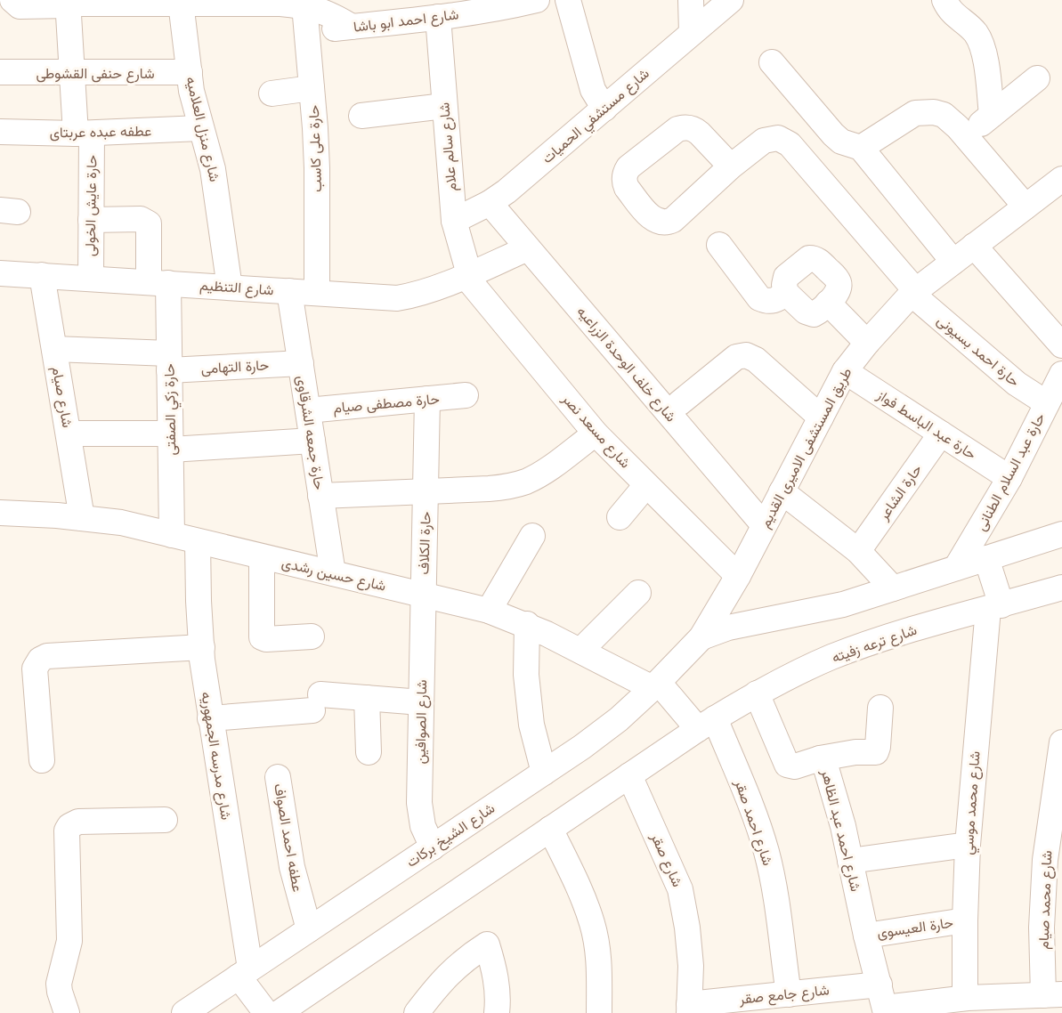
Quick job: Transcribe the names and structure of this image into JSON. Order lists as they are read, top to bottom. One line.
{"streets":{"street":["شارع احمد ابو باشا","شارع حنفى القشوطى","شارع مستشفي الحميات","شارع منزل العلاميه","عطفه عبده عربتاى","شارع سالم علام","حارة على كاسب","حارة عايش الخولى","شارع التنظيم","حارة احمد بسيونى","شارع خلف الوحدة الزراعيه","حارة التهامى","شارع صيام","حارة مصطفى صيام","حارة زكي الصفتى","حارة عبد الباسط فواز","شارع مسعد نصر","حارة جمعه الشرقاوى","طريق المستشفى الاميرى القديم","حارة عبد السلام الطنانى","حارة الشاعر","حارة الكلاف","شارع حسين رشدى","شارع ترعه زفيته","شارع الصوافين","شارع مدرسه الجمهوريه","شارع محمد موسي","شارع احمد صقر","شارع احمد عبد الظاهر","شارع الشيخ بركات","عطفه احمد الصواف","شارع صقر","شارع محمد صيام","حارة العيسوى","شارع جامع صقر"]},"crossings":[["شارع احمد ابو باشا","شارع سالم علام"],["شارع احمد ابو باشا","حارة على كاسب"],["شارع حنفى القشوطى","شارع منزل العلاميه"],["شارع حنفى القشوطى","حارة عايش الخولى"],["شارع مستشفي الحميات","شارع سالم علام"],["شارع مستشفي الحميات","شارع خلف الوحدة الزراعيه"],["شارع منزل العلاميه","عطفه عبده عربتاى"],["شارع منزل العلاميه","شارع التنظيم"],["عطفه عبده عربتاى","حارة عايش الخولى"],["شارع سالم علام","شارع التنظيم"],["شارع سالم علام","شارع مسعد نصر"],["حارة على كاسب","شارع التنظيم"],["حارة عايش الخولى","شارع التنظيم"],["حارة عايش الخولى","حارة زكي الصفتى"],["شارع التنظيم","شارع خلف الوحدة الزراعيه"],["شارع التنظيم","شارع صيام"],["شارع التنظيم","حارة زكي الصفتى"],["شارع التنظيم","شارع مسعد نصر"],["شارع التنظيم","حارة جمعه الشرقاوى"],["حارة احمد بسيونى","طريق المستشفى الاميرى القديم"],["حارة احمد بسيونى","حارة عبد السلام الطنانى"],["شارع خلف الوحدة الزراعيه","طريق المستشفى الاميرى القديم"],["حارة التهامى","شارع صيام"],["حارة التهامى","حارة زكي الصفتى"],["حارة التهامى","حارة جمعه الشرقاوى"],["شارع صيام","شارع حسين رشدى"],["حارة مصطفى صيام","حارة جمعه الشرقاوى"],["حارة مصطفى صيام","حارة الكلاف"],["حارة زكي الصفتى","شارع حسين رشدى"],["حارة عبد الباسط فواز","طريق المستشفى الاميرى القديم"],["حارة عبد الباسط فواز","حارة عبد السلام الطنانى"],["حارة عبد الباسط فواز","حارة الشاعر"],["شارع مسعد نصر","طريق المستشفى الاميرى القديم"],["حارة جمعه الشرقاوى","شارع حسين رشدى"],["طريق المستشفى الاميرى القديم","شارع الشيخ بركات"],["حارة الكلاف","شارع حسين رشدى"],["حارة الكلاف","شارع الصوافين"],["شارع حسين رشدى","شارع الصوافين"],["شارع حسين رشدى","شارع مدرسه الجمهوريه"],["شارع حسين رشدى","شارع احمد صقر"],["شارع حسين رشدى","شارع الشيخ بركات"],["شارع ترعه زفيته","شارع محمد موسي"],["شارع ترعه زفيته","شارع احمد صقر"],["شارع ترعه زفيته","شارع احمد عبد الظاهر"],["شارع الصوافين","شارع الشيخ بركات"],["شارع مدرسه الجمهوريه","شارع الشيخ بركات"],["شارع محمد موسي","حارة العيسوى"],["شارع محمد موسي","شارع جامع صقر"],["شارع احمد صقر","شارع الشيخ بركات"],["شارع احمد صقر","شارع جامع صقر"],["شارع احمد عبد الظاهر","حارة العيسوى"],["شارع احمد عبد الظاهر","شارع جامع صقر"],["شارع الشيخ بركات","عطفه احمد الصواف"],["شارع صقر","شارع جامع صقر"],["شارع محمد صيام","شارع جامع صقر"]]}
